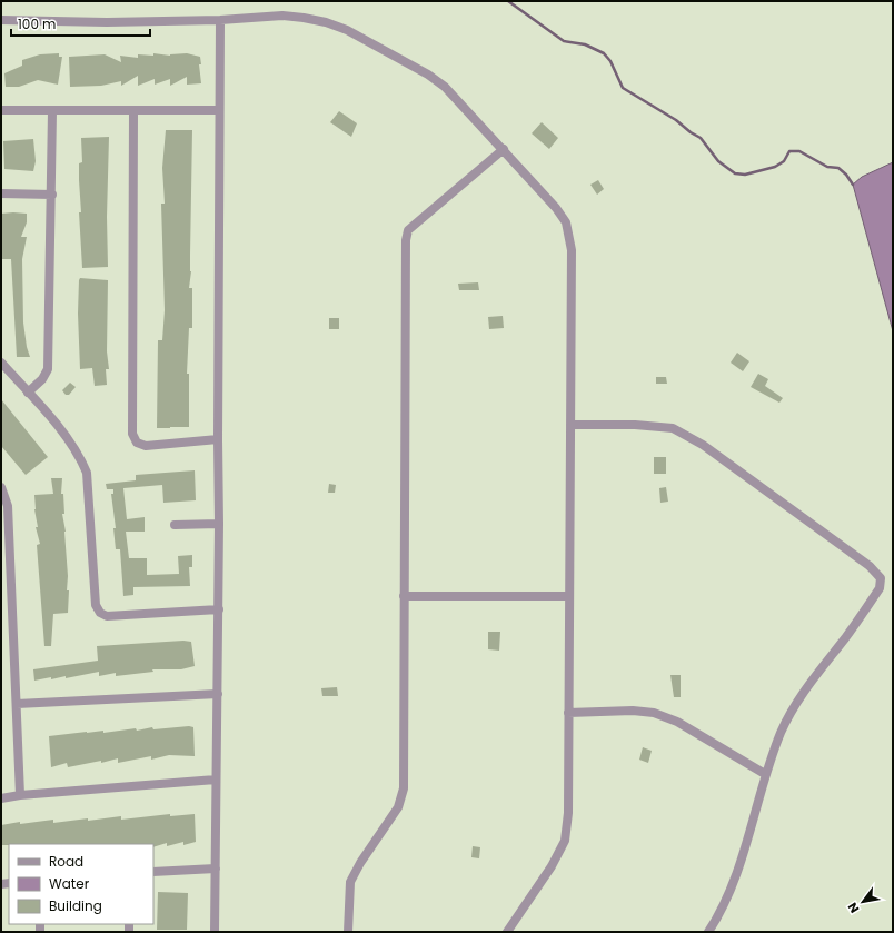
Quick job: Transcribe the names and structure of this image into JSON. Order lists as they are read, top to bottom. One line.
{"legend":["Road","Water","Building"],"scale_bar":"100 m","north":"bottom left"}
